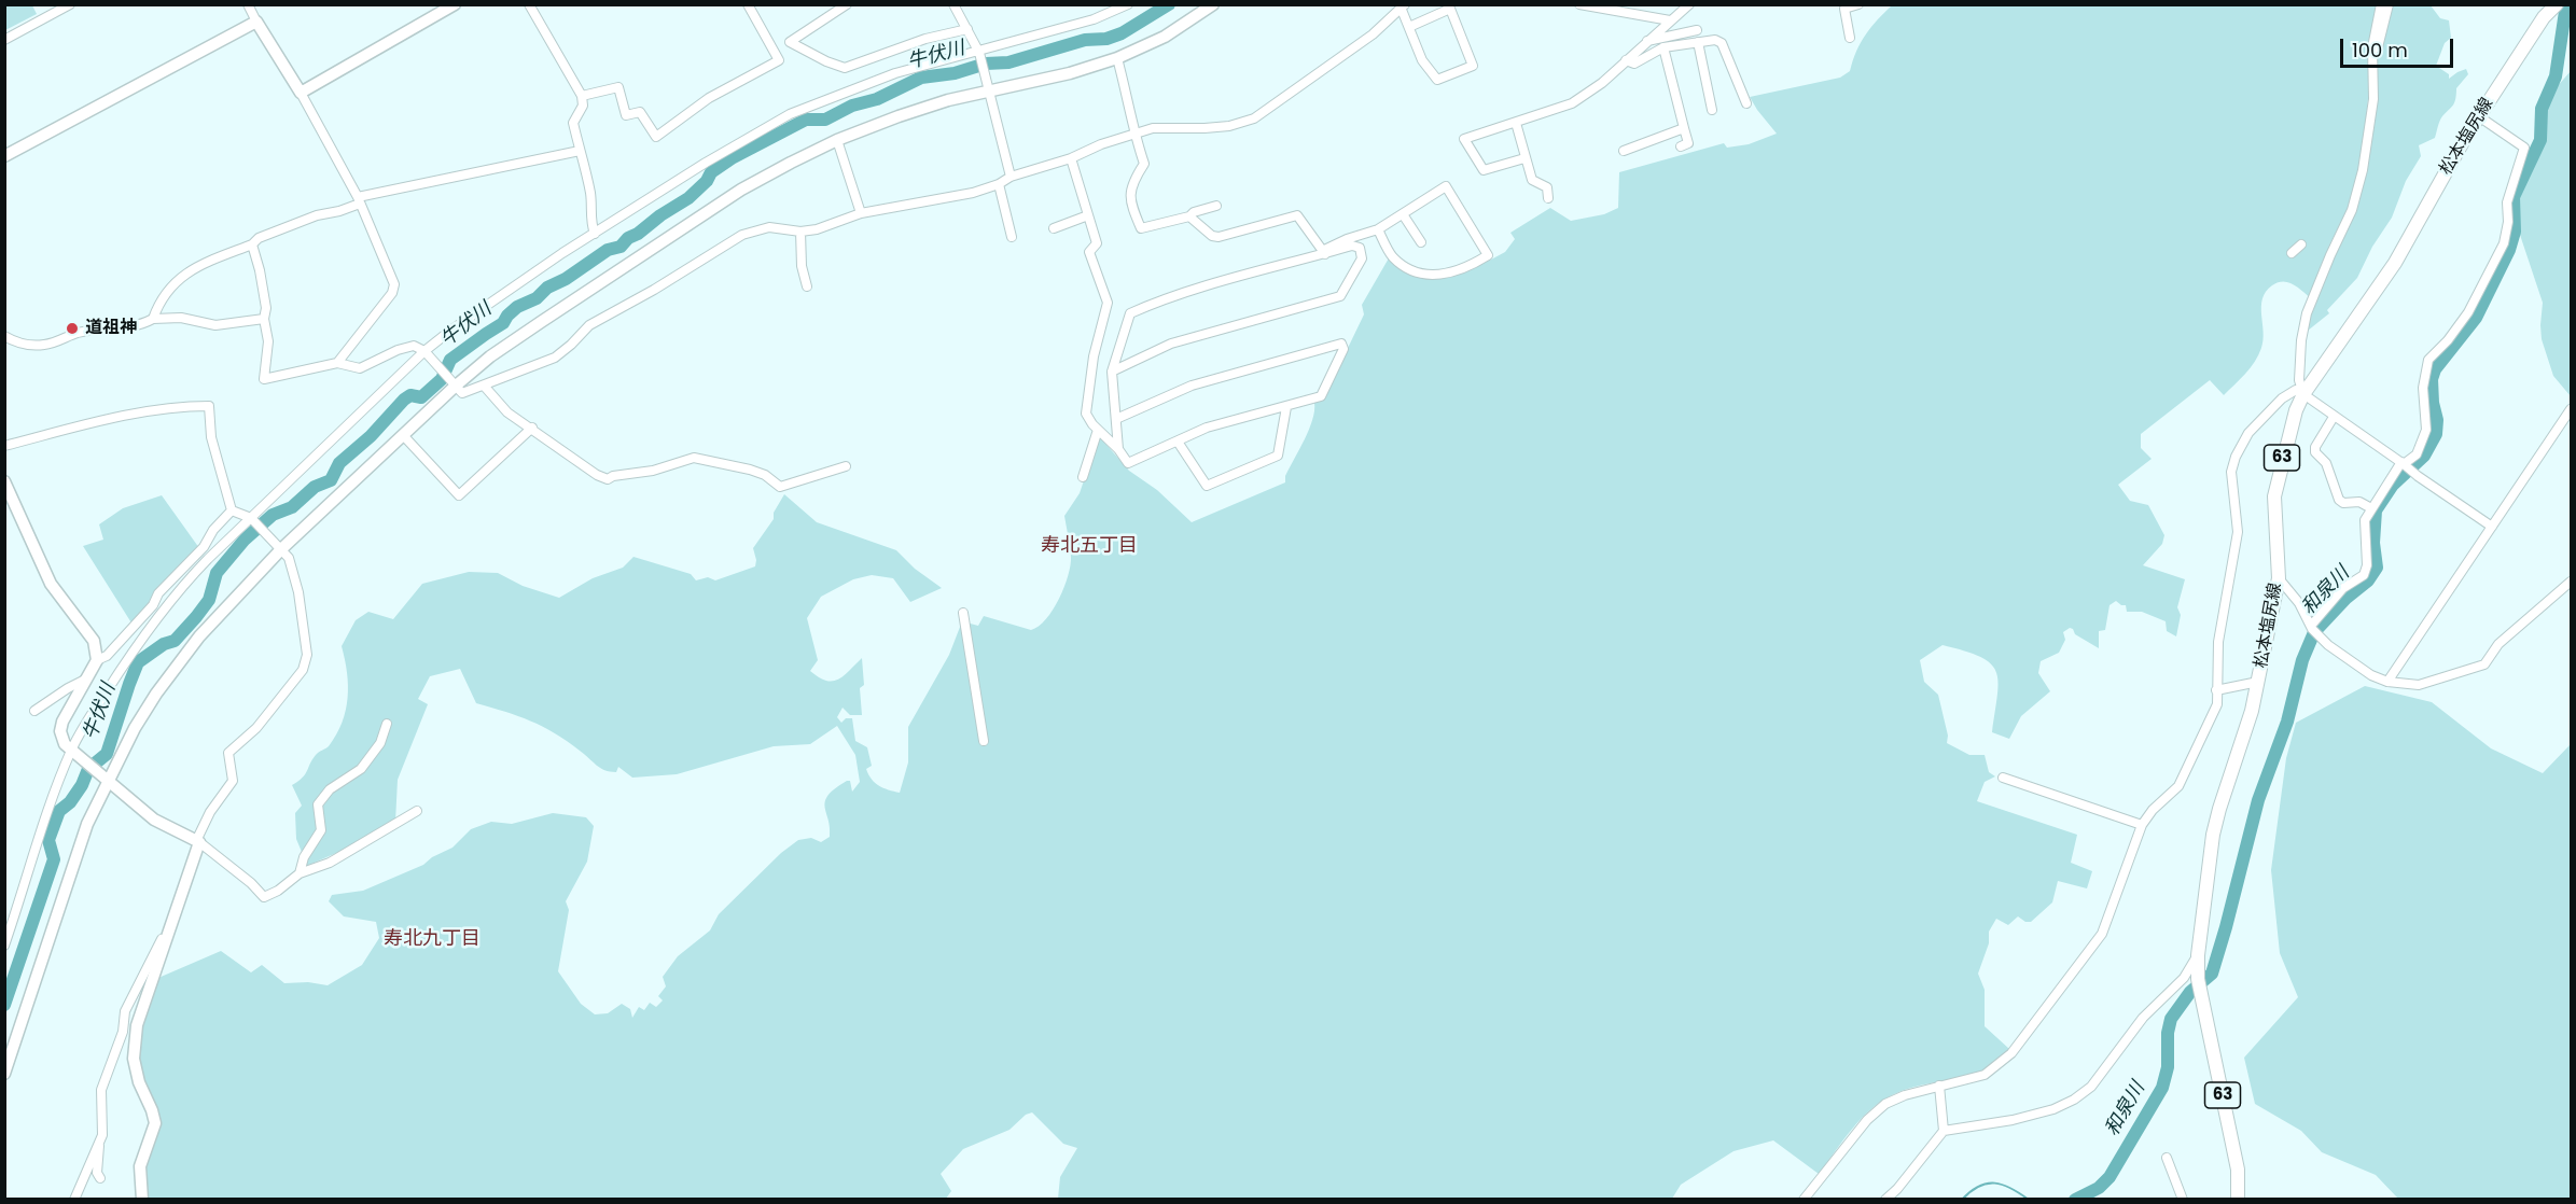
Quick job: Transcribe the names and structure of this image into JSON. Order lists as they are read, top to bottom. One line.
{"streets":{"main road":["松本塩尻線","63"]},"districts":["寿北五丁目","寿北九丁目"],"water":["牛伏川","和泉川"],"places":["道祖神"],"scale_bar":"100 m"}
